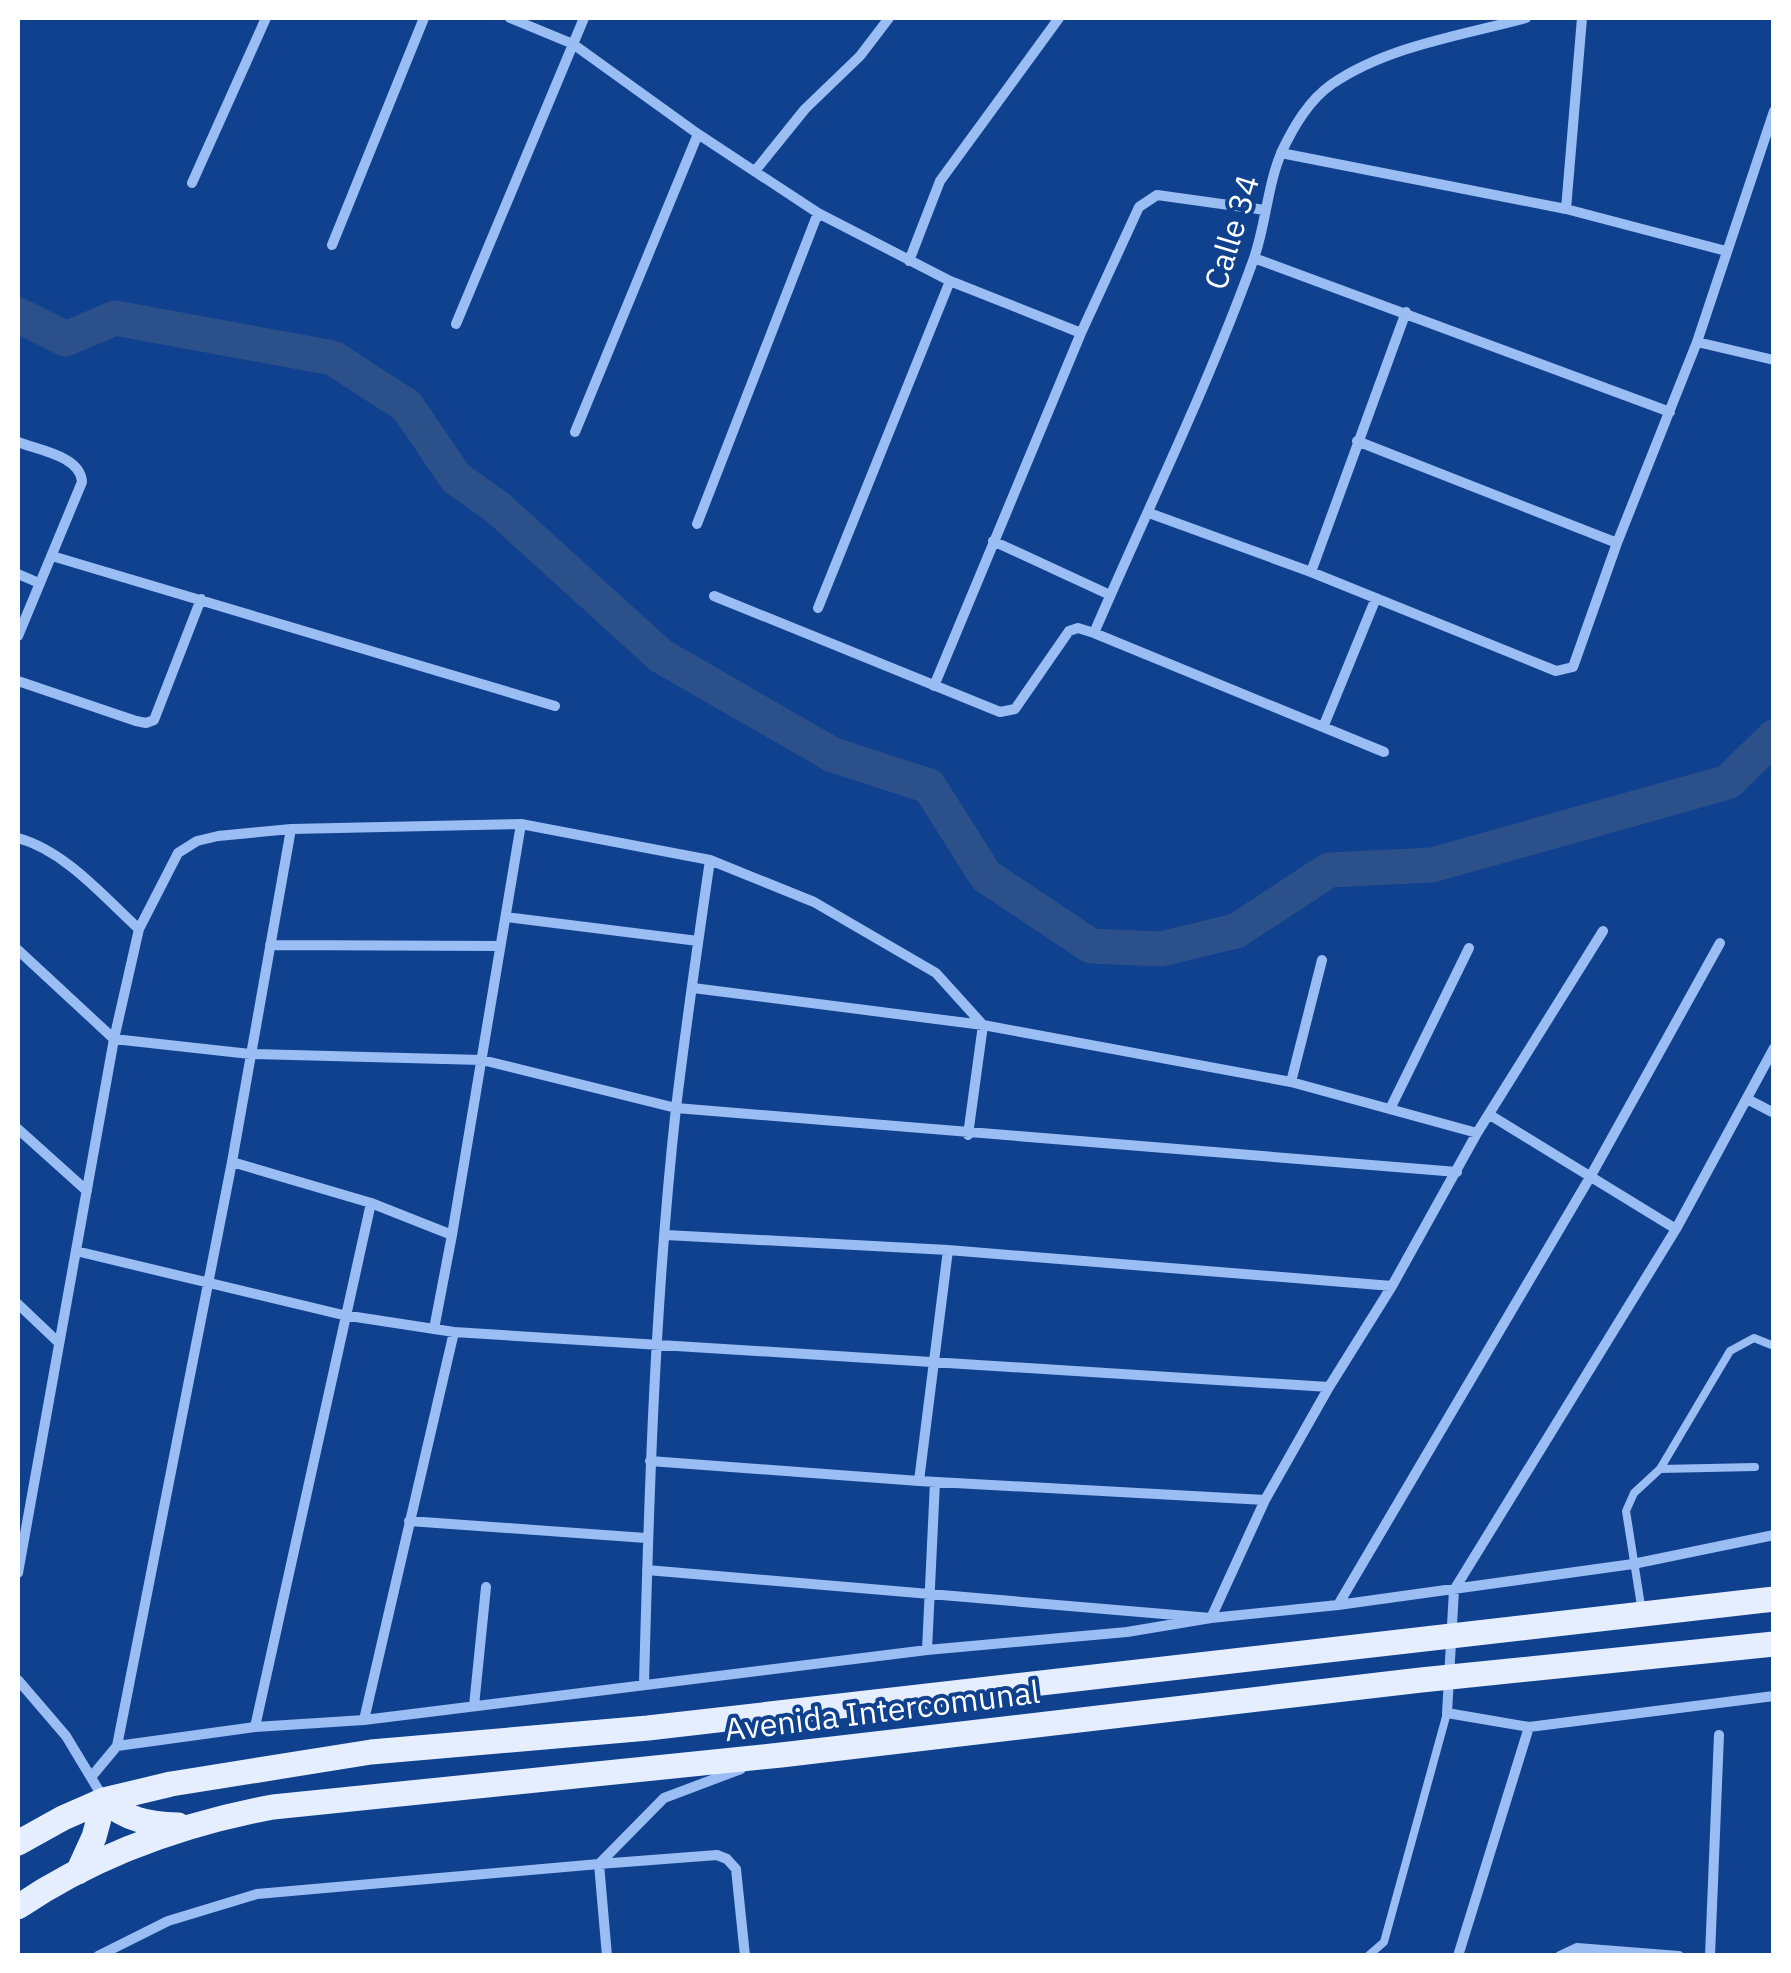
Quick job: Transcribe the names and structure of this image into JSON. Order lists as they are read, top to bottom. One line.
{"streets":{"main road":["Avenida Intercomunal"],"street":["Calle 34"]}}
